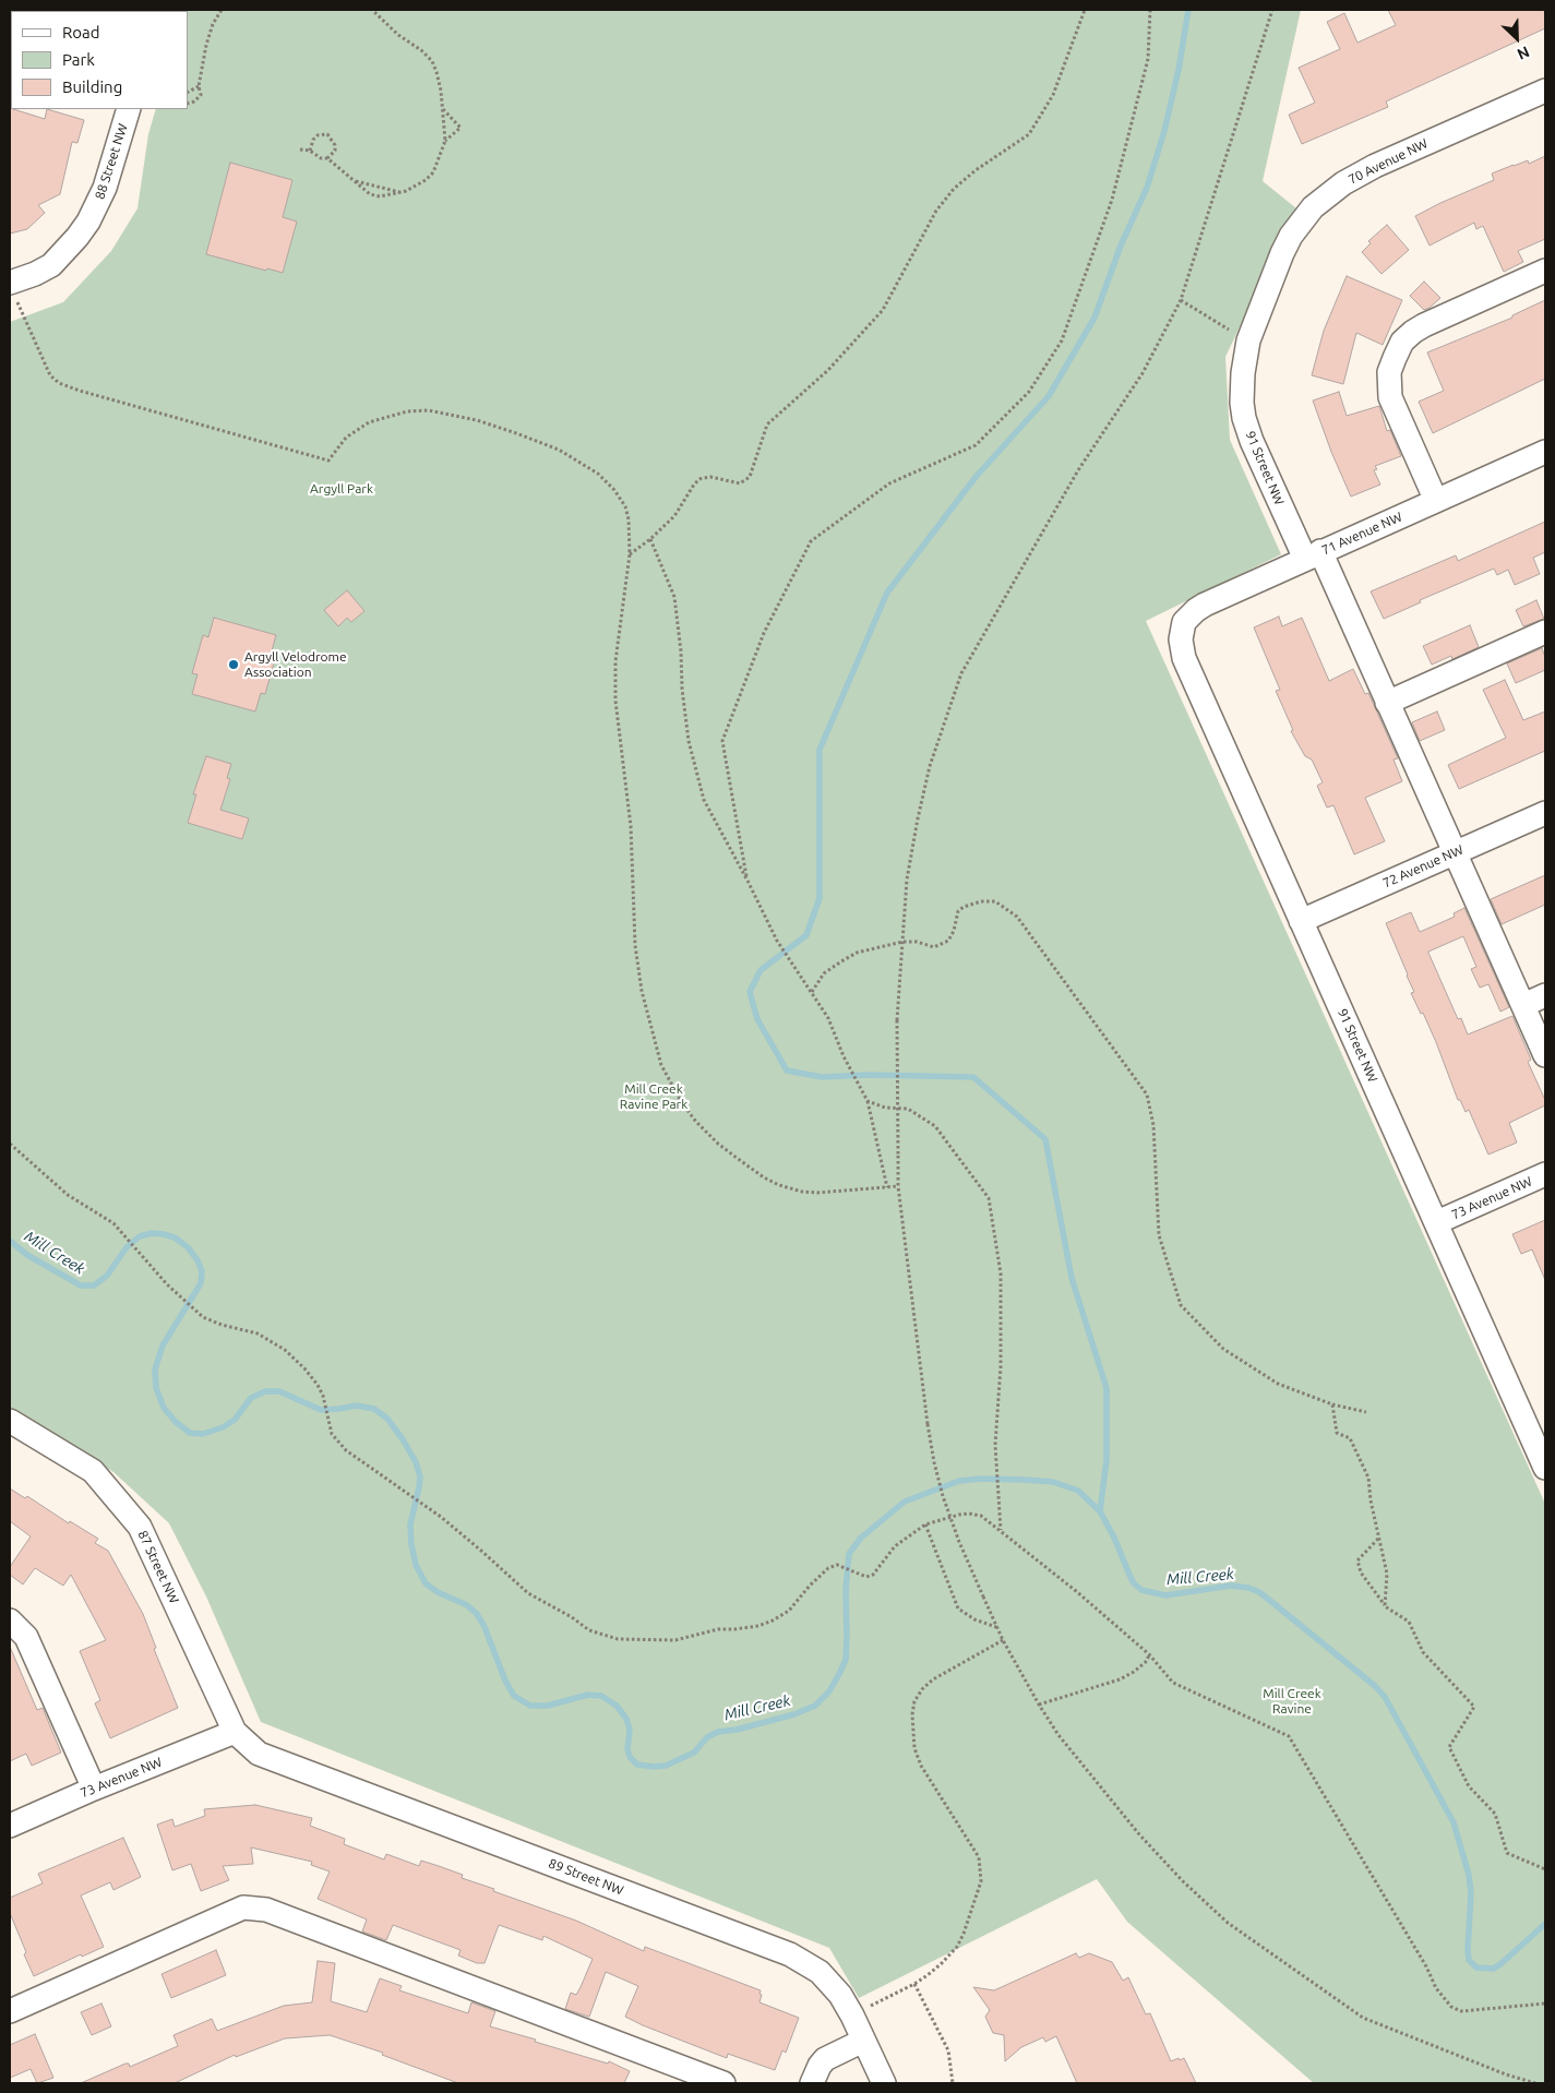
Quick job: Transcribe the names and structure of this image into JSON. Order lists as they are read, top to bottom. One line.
{"streets":{"street":["88 Street NW","70 Avenue NW","91 Street NW","71 Avenue NW","72 Avenue NW","73 Avenue NW","87 Street NW","89 Street NW"]},"crossings":[["70 Avenue NW","91 Street NW"],["91 Street NW","71 Avenue NW"],["91 Street NW","72 Avenue NW"],["91 Street NW","73 Avenue NW"],["73 Avenue NW","87 Street NW"],["73 Avenue NW","89 Street NW"],["87 Street NW","89 Street NW"]],"water":["Mill Creek"],"parks":["Argyll Park","Mill Creek Ravine Park","Mill Creek Ravine"],"places":["Argyll Velodrome Association"],"legend":["Road","Park","Building"],"north":"bottom right"}
